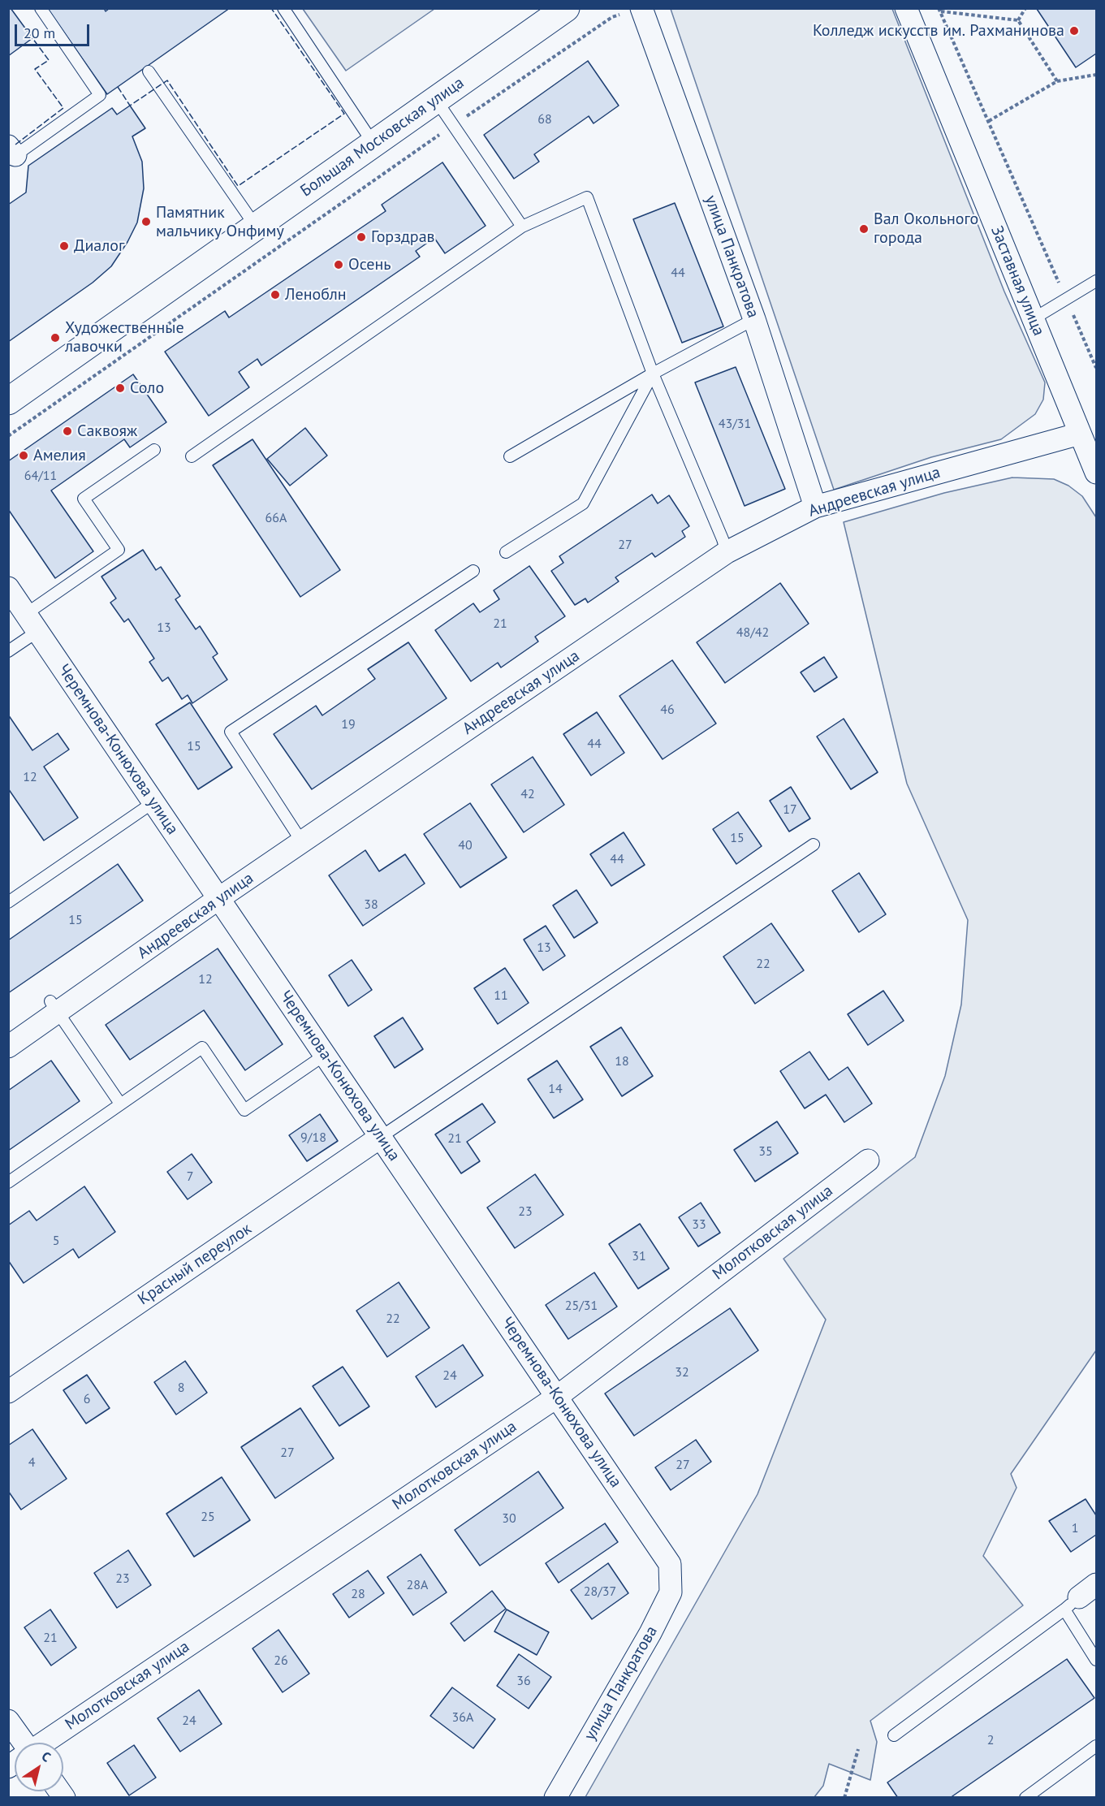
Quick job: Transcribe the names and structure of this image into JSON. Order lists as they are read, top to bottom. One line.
{"streets":{"main road":["Большая Московская улица"],"street":["улица Панкратова","Заставная улица","Андреевская улица","Черемнова-Конюхова улица","Молотковская улица","Красный переулок"]},"crossings":[["улица Панкратова","Андреевская улица"],["улица Панкратова","Черемнова-Конюхова улица"],["Заставная улица","Андреевская улица"],["Андреевская улица","Черемнова-Конюхова улица"],["Черемнова-Конюхова улица","Молотковская улица"],["Черемнова-Конюхова улица","Красный переулок"]],"places":["Колледж искусств им. Рахманинова","Памятник мальчику Онфиму","Вал Окольного города","Горздрав","Диалог","Осень","Леноблн","Художественные лавочки","Соло","Саквояж","Амелия"],"house_numbers":["68","44","43/31","64/11","66А","27","21","13","48/42","46","19","44","15","12","42","17","15","40","44","38","15","13","22","12","11","18","14","9/18","21","35","7","23","33","5","31","25/31","22","32","24","8","6","27","4","27","25","30","1","23","28А","28/37","28","21","26","36","36А","24","2"],"scale_bar":"20 m","north":"top right"}
